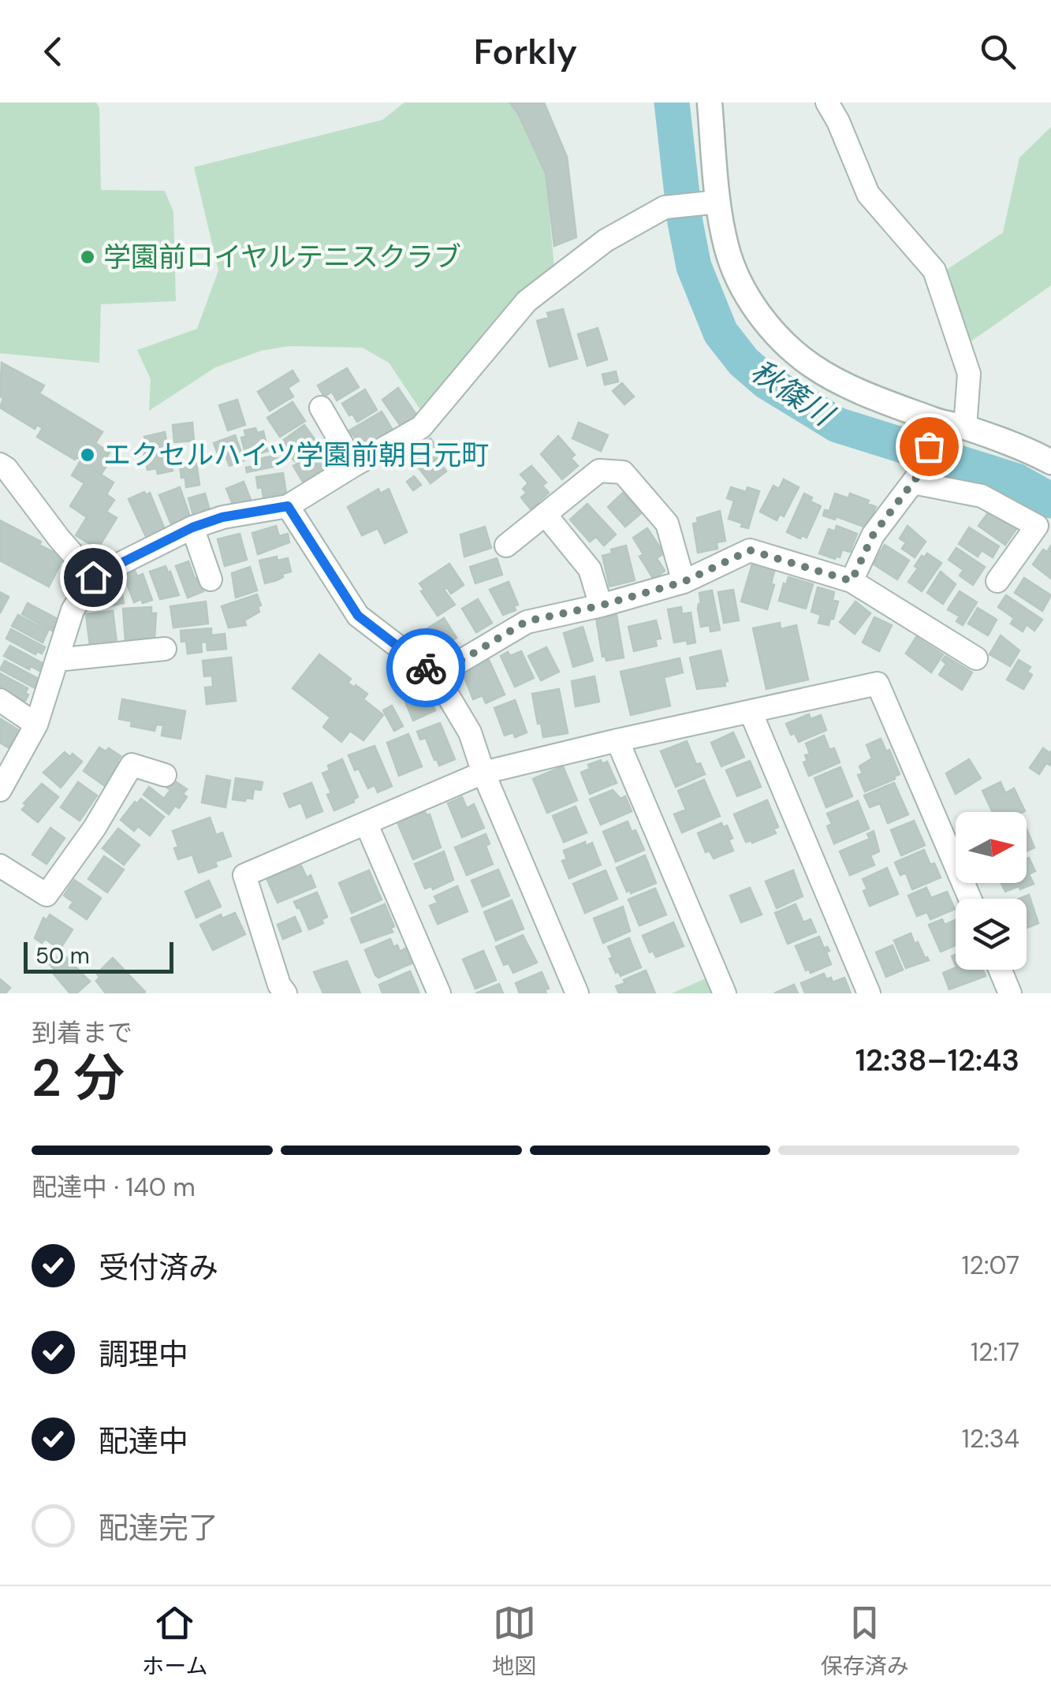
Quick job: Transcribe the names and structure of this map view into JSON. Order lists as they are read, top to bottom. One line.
{"water":["秋篠川"],"places":["学園前ロイヤルテニスクラブ","エクセルハイツ学園前朝日元町"],"scale_bar":"50 m","north":"right","page":{"header":"Forkly","scale":"50 m","heading":["2 分","到着まで","12:38–12:43"],"bar":"配達中 · 140 m","list":[["受付済み","12:07"],["調理中","12:17"],["配達中","12:34"],"配達完了"],"tabs":["ホーム","地図","保存済み"]}}
